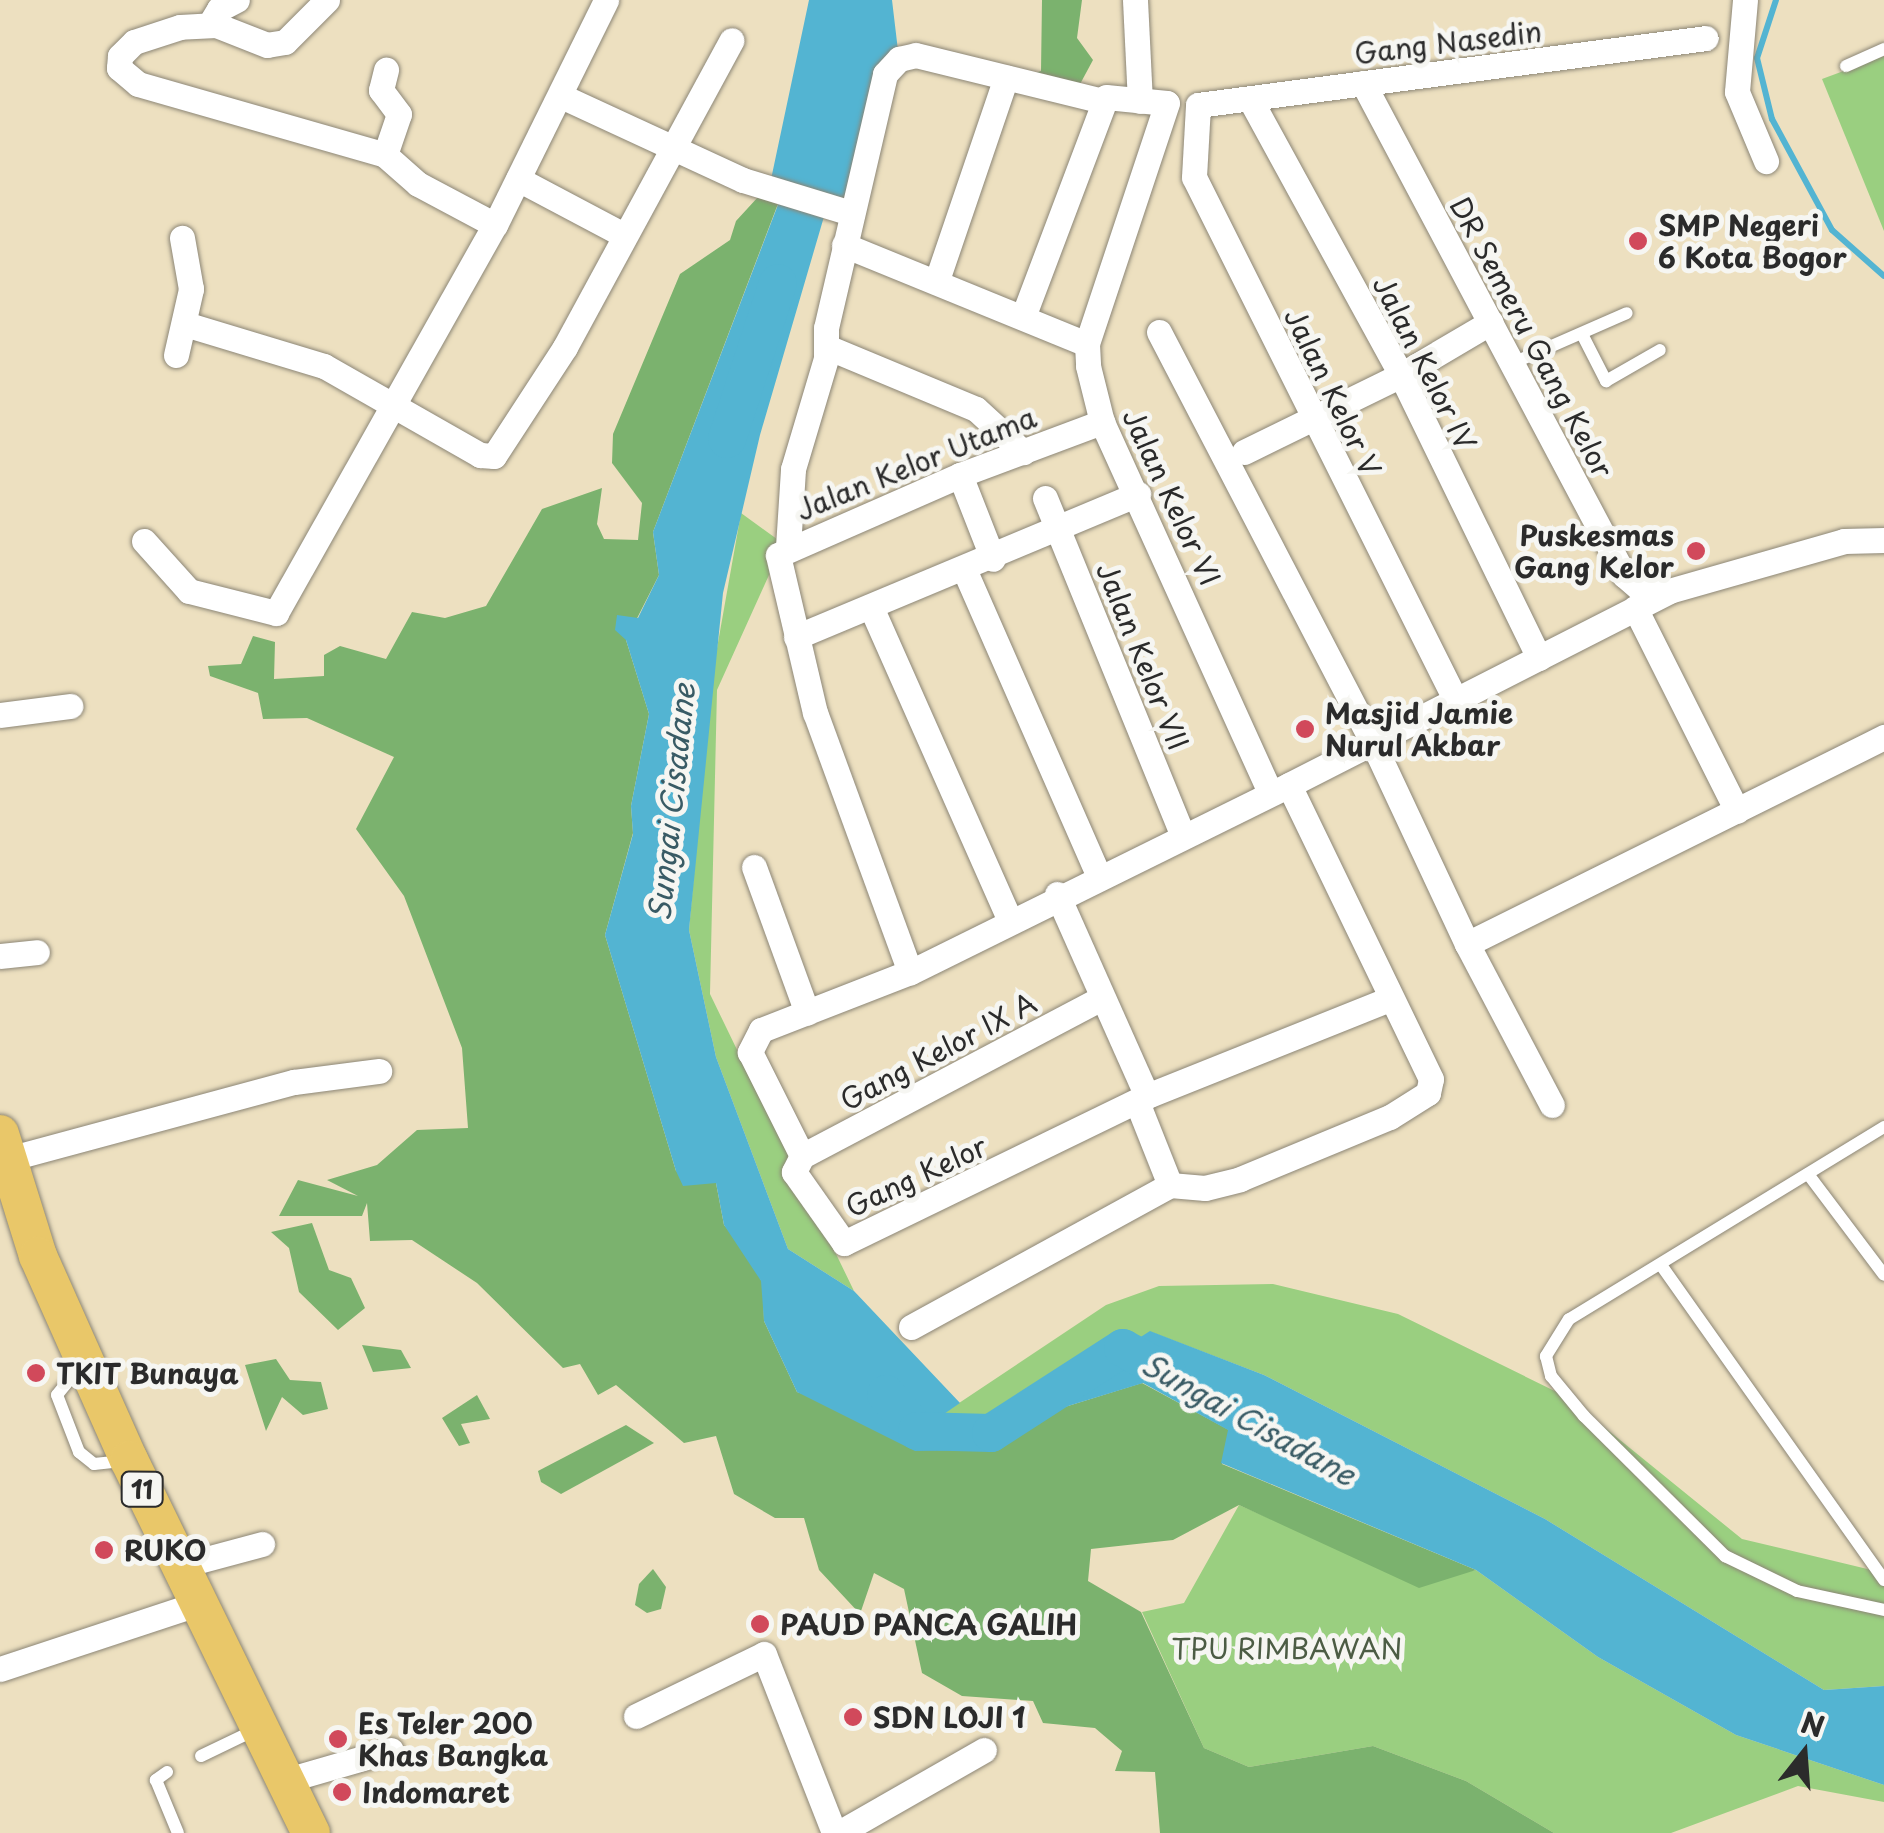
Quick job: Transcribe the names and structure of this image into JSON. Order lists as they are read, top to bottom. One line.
{"streets":{"main road":["11"],"street":["Gang Nasedin","DR Semeru Gang Kelor","Jalan Kelor IV","Jalan Kelor V","Jalan Kelor Utama","Jalan Kelor VI","Jalan Kelor VII","Gang Kelor IX A","Gang Kelor"]},"crossings":[["Gang Nasedin","DR Semeru Gang Kelor"],["Gang Nasedin","Jalan Kelor IV"],["Gang Nasedin","Jalan Kelor V"],["DR Semeru Gang Kelor","Gang Kelor"],["Jalan Kelor IV","Gang Kelor"],["Jalan Kelor V","Gang Kelor"],["Jalan Kelor Utama","Jalan Kelor VI"],["Jalan Kelor Utama","Gang Kelor"],["Jalan Kelor VI","Gang Kelor"],["Jalan Kelor VII","Gang Kelor"],["Gang Kelor IX A","Gang Kelor"]],"water":["Sungai Cisadane"],"parks":["TPU RIMBAWAN"],"places":["SMP Negeri 6 Kota Bogor","Puskesmas Gang Kelor","Masjid Jamie Nurul Akbar","TKIT Bunaya","RUKO","PAUD PANCA GALIH","SDN LOJI 1","Es Teler 200 Khas Bangka","Indomaret"],"north":"top"}
